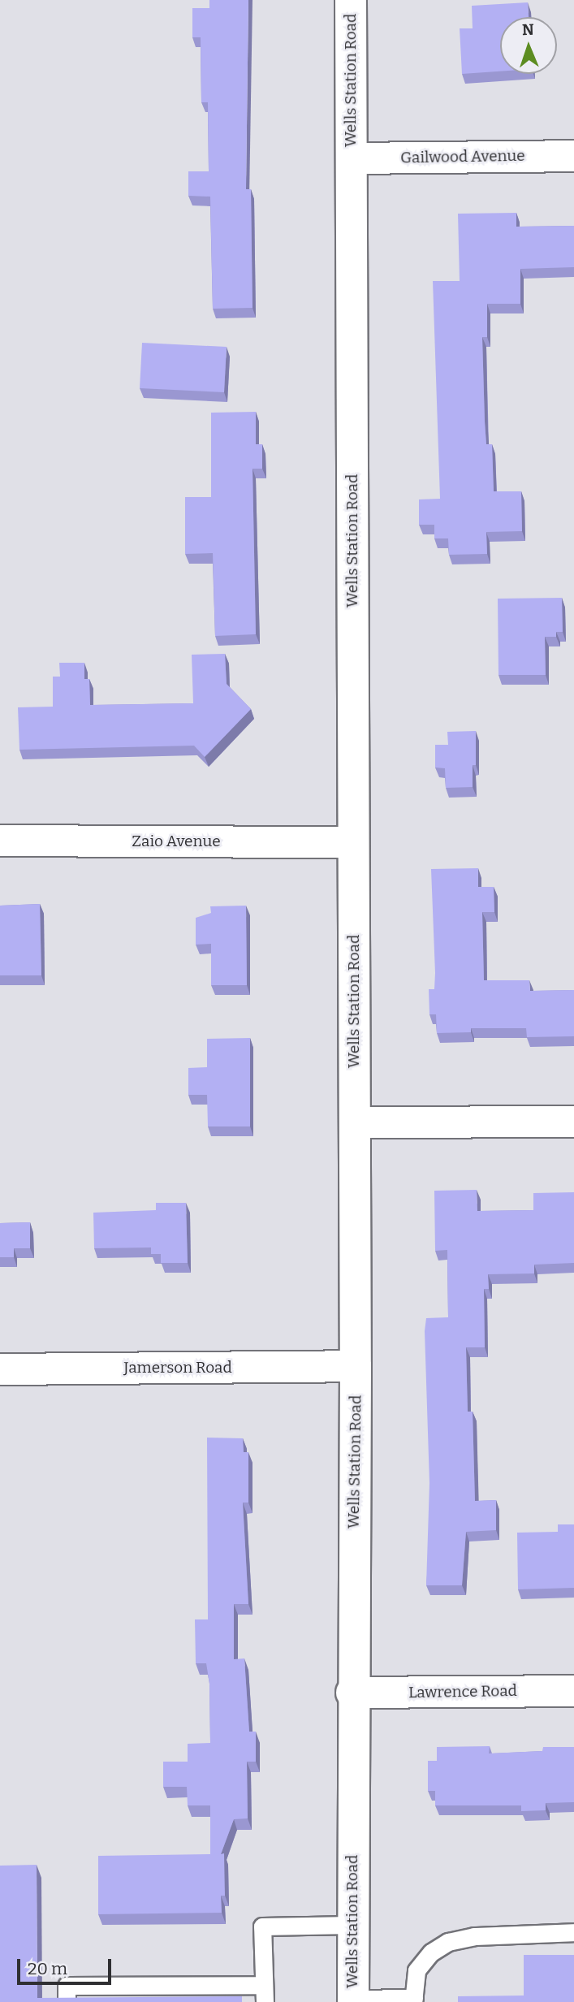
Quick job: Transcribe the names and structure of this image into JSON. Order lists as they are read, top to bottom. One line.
{"streets":{"street":["Wells Station Road","Gailwood Avenue","Zaio Avenue","Jamerson Road","Lawrence Road"]},"crossings":[["Wells Station Road","Gailwood Avenue"],["Wells Station Road","Zaio Avenue"],["Wells Station Road","Jamerson Road"],["Wells Station Road","Lawrence Road"]],"scale_bar":"20 m","north":"top"}
